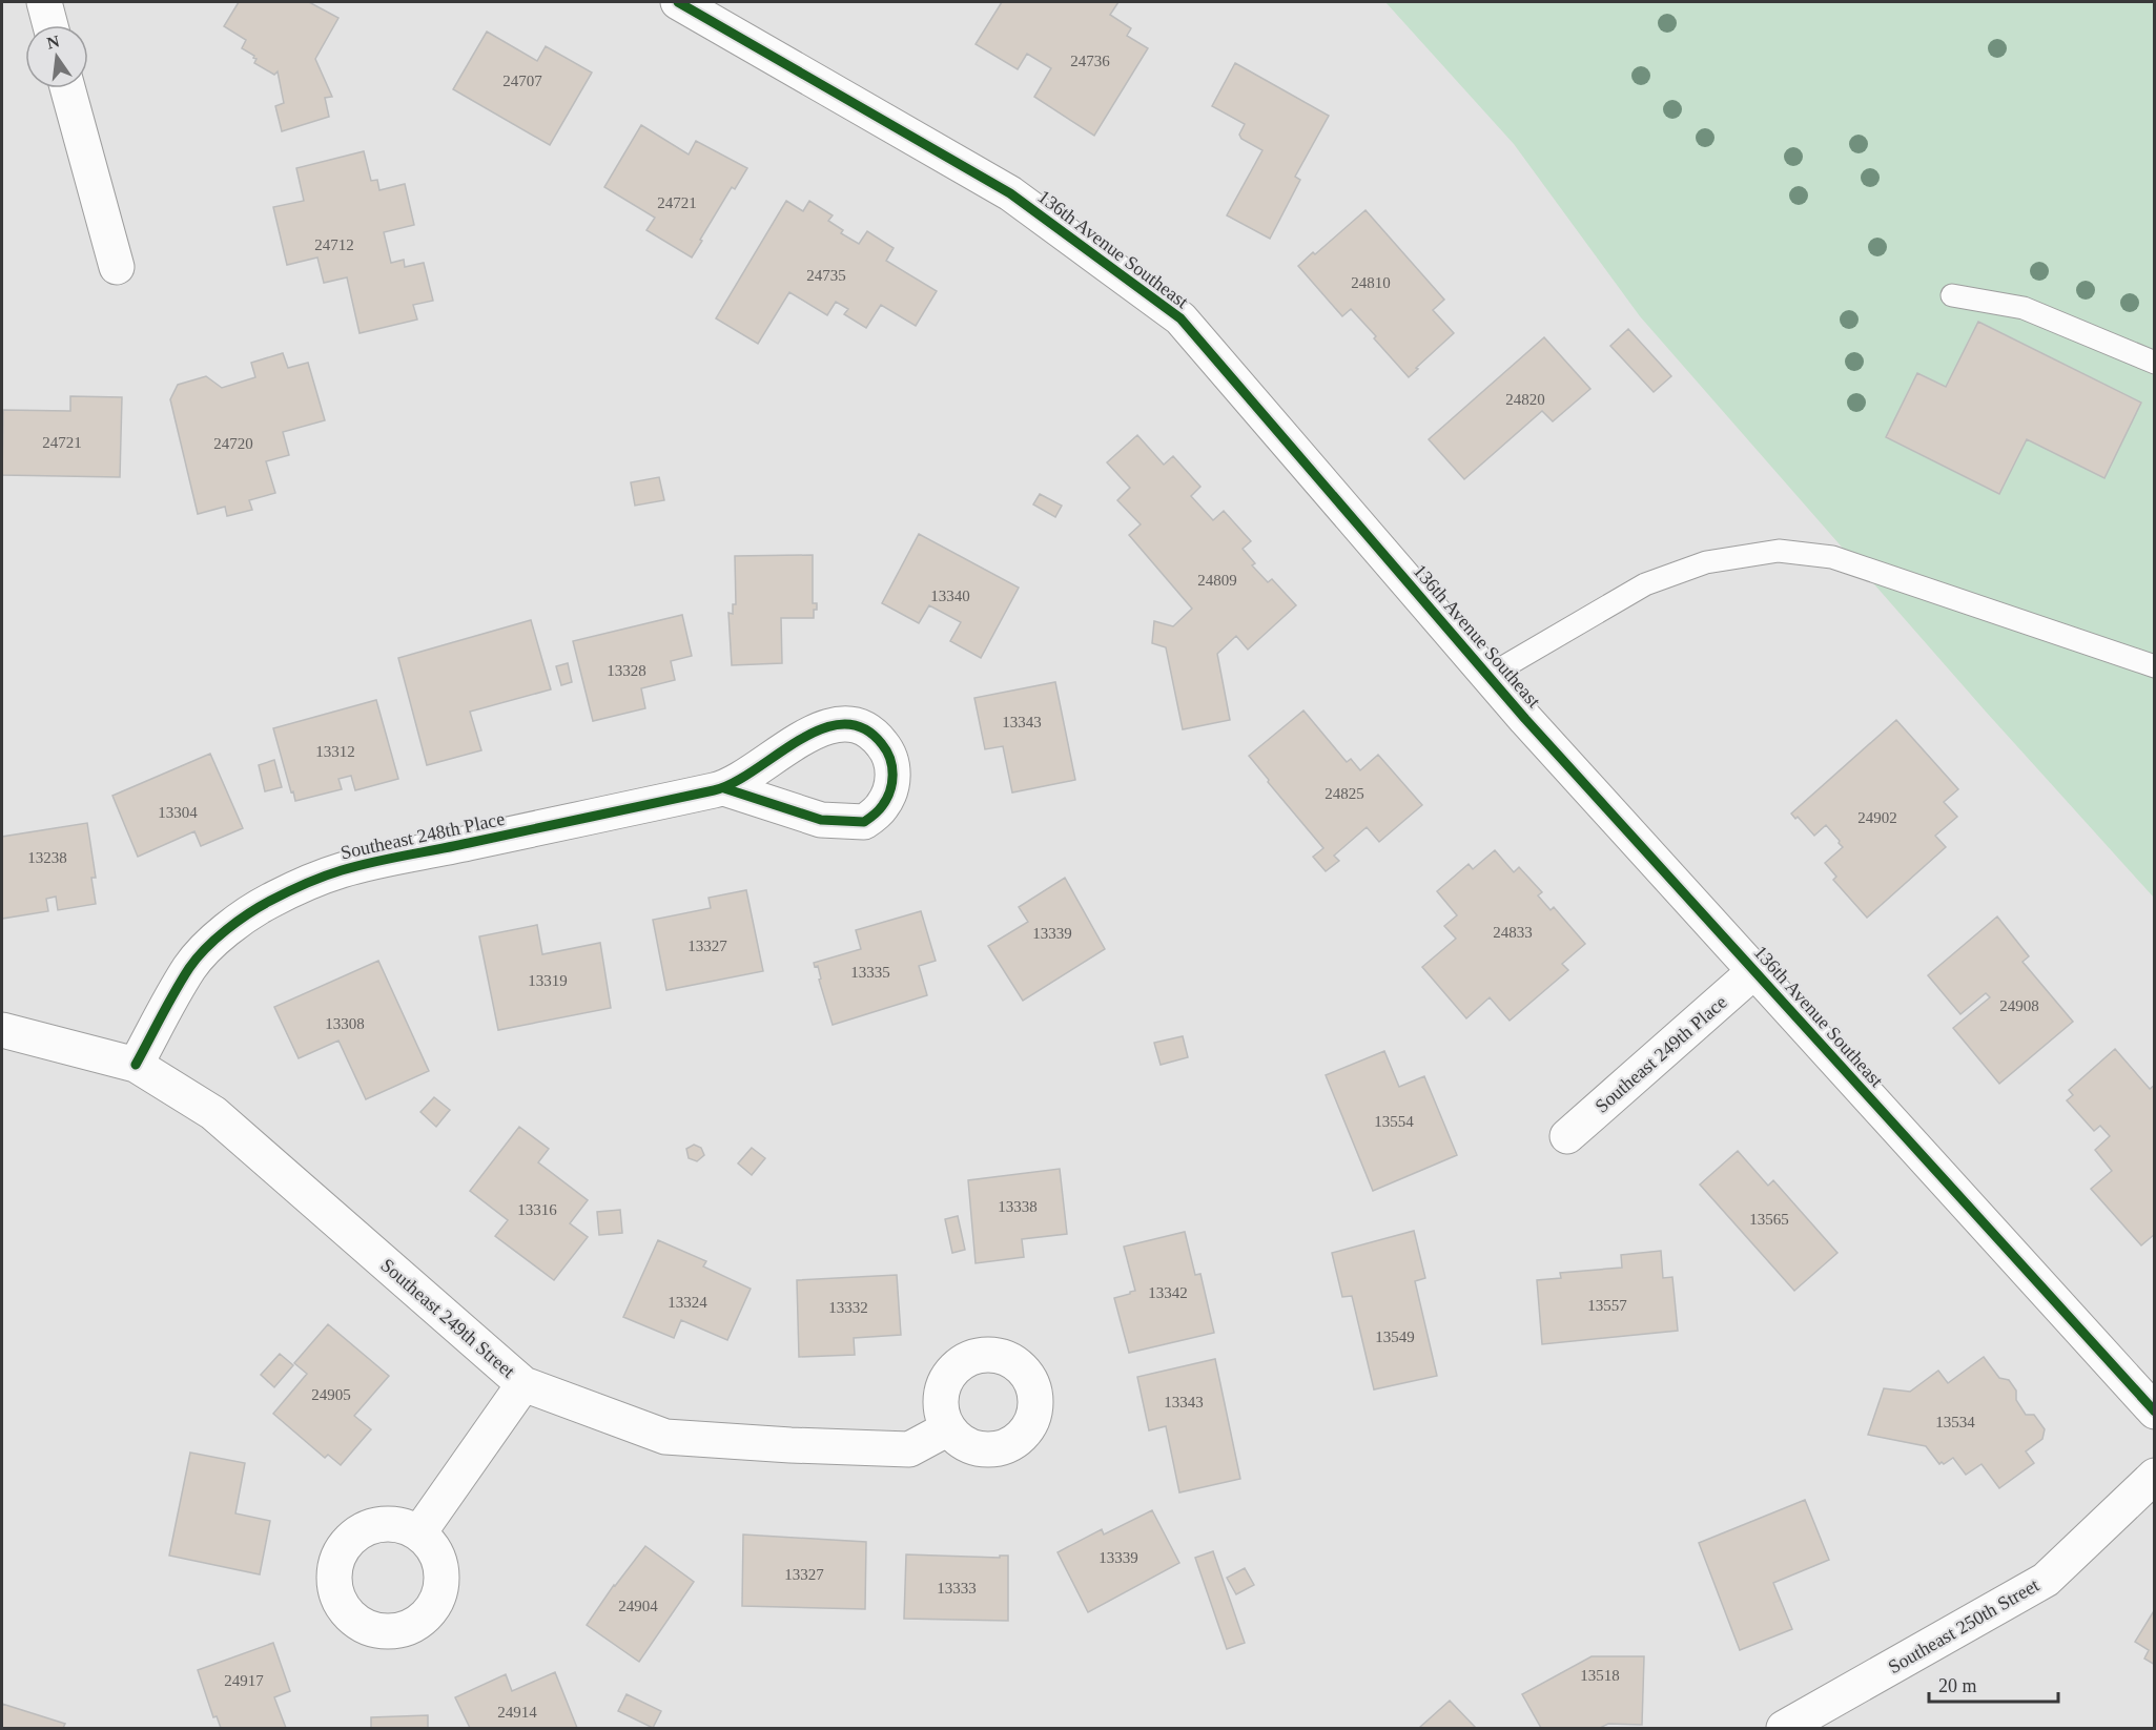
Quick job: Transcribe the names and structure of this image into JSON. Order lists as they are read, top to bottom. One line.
{"streets":{"street":["136th Avenue Southeast","Southeast 248th Place","Southeast 249th Place","Southeast 249th Street","Southeast 250th Street"]},"crossings":[["136th Avenue Southeast","Southeast 249th Place"],["Southeast 248th Place","Southeast 249th Street"]],"house_numbers":["24736","24707","24721","24712","24735","24810","24820","24721","24720","24809","13340","13328","13343","13312","24825","13304","24902","13238","24833","13339","13327","13335","13319","24908","13308","13554","13338","13316","13565","13342","13324","13557","13332","13549","24905","13343","13534","13339","13327","13333","24904","13518","24917","24914"],"scale_bar":"20 m","north":"top"}
